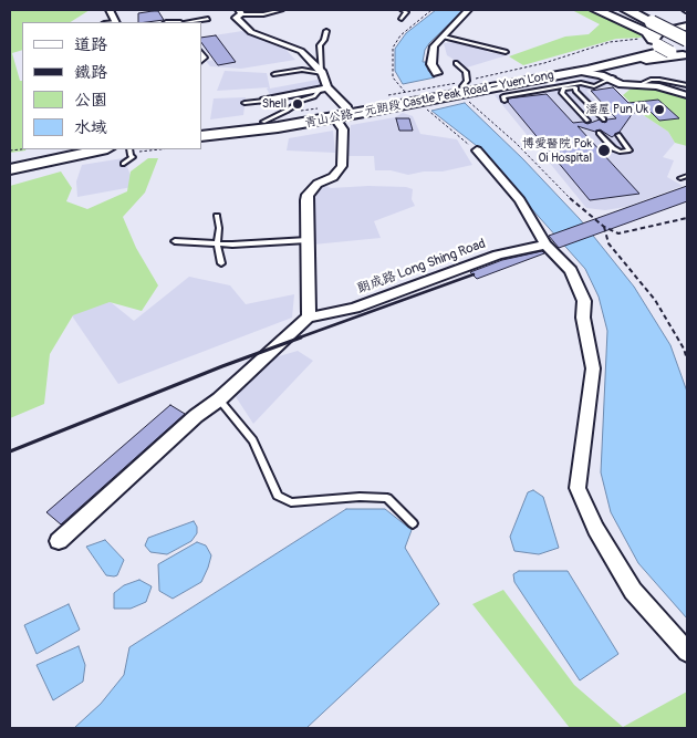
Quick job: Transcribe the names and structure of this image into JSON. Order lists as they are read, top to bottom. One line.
{"streets":{"main road":["青山公路－元朗段 Castle Peak Road – Yuen Long"],"street":["朗成路 Long Shing Road"]},"places":["Shell","潘屋 Pun Uk","博愛醫院 Pok Oi Hospital"],"legend":["道路","鐵路","公園","水域"]}
